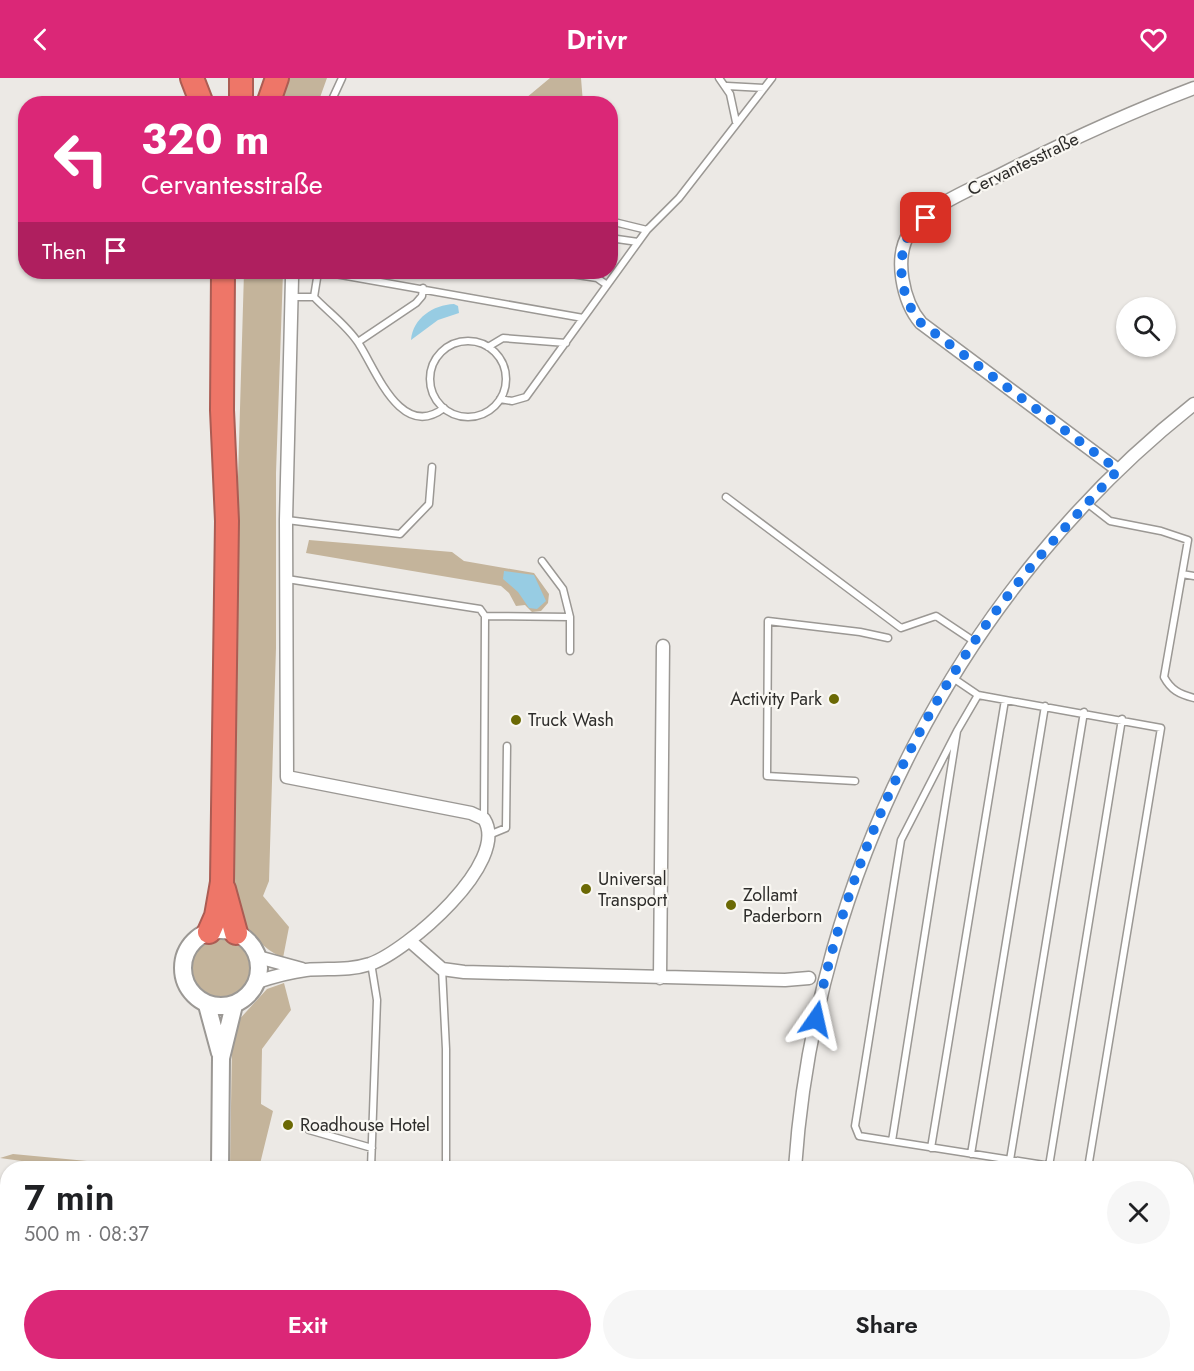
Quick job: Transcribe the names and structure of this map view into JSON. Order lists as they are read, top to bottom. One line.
{"streets":{"street":["Cervantesstraße"]},"places":["Activity Park","Truck Wash","Universal Transport","Zollamt Paderborn","Roadhouse Hotel"],"page":{"header":"Drivr","turn":["320 m","Cervantesstraße"],"then":"Then","heading":["7 min","500 m · 08:37"],"buttons":["Exit","Share"]}}
